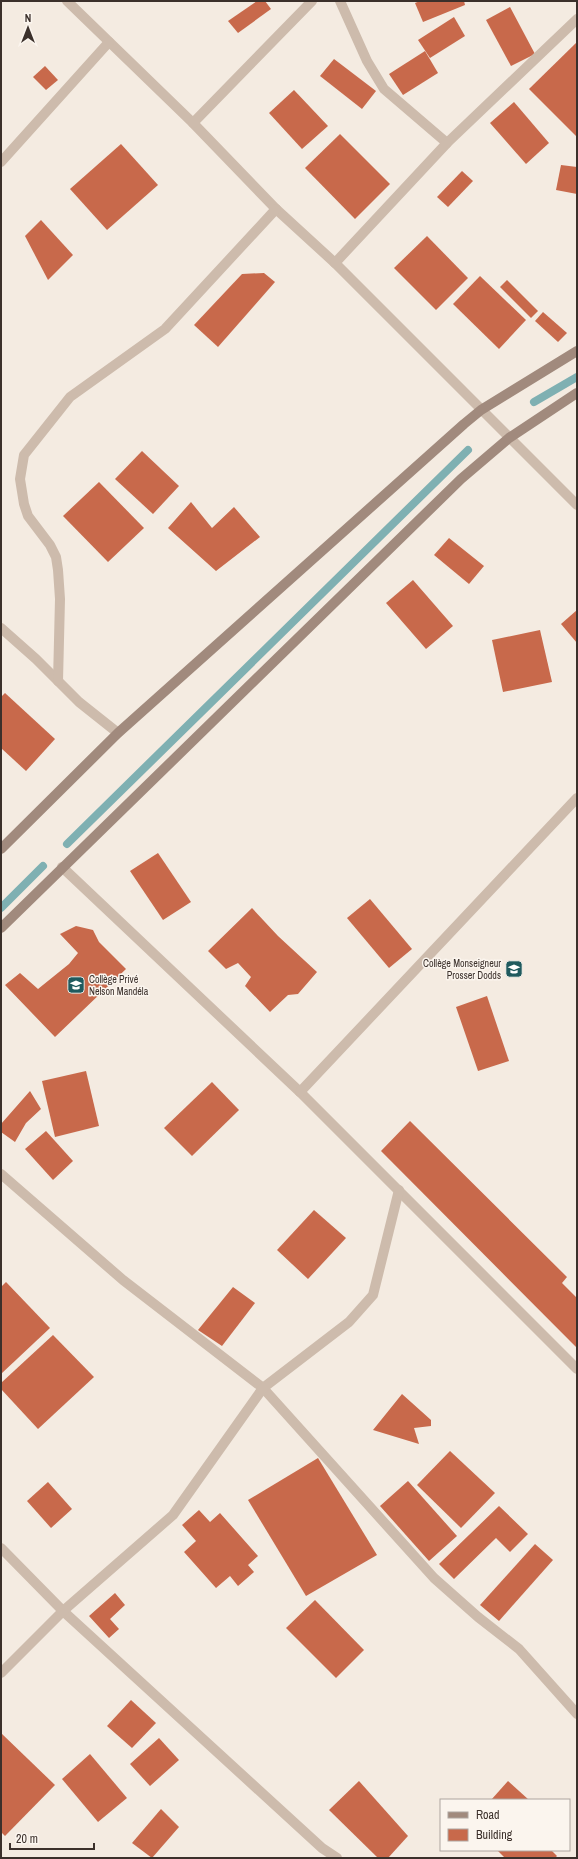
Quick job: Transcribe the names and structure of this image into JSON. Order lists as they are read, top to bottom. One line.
{"places":{"school or university":["Collège Monseigneur Prosser Dodds","Collège Privé Nelson Mandéla"]},"legend":["Road","Building"],"scale_bar":"20 m","north":"top"}
